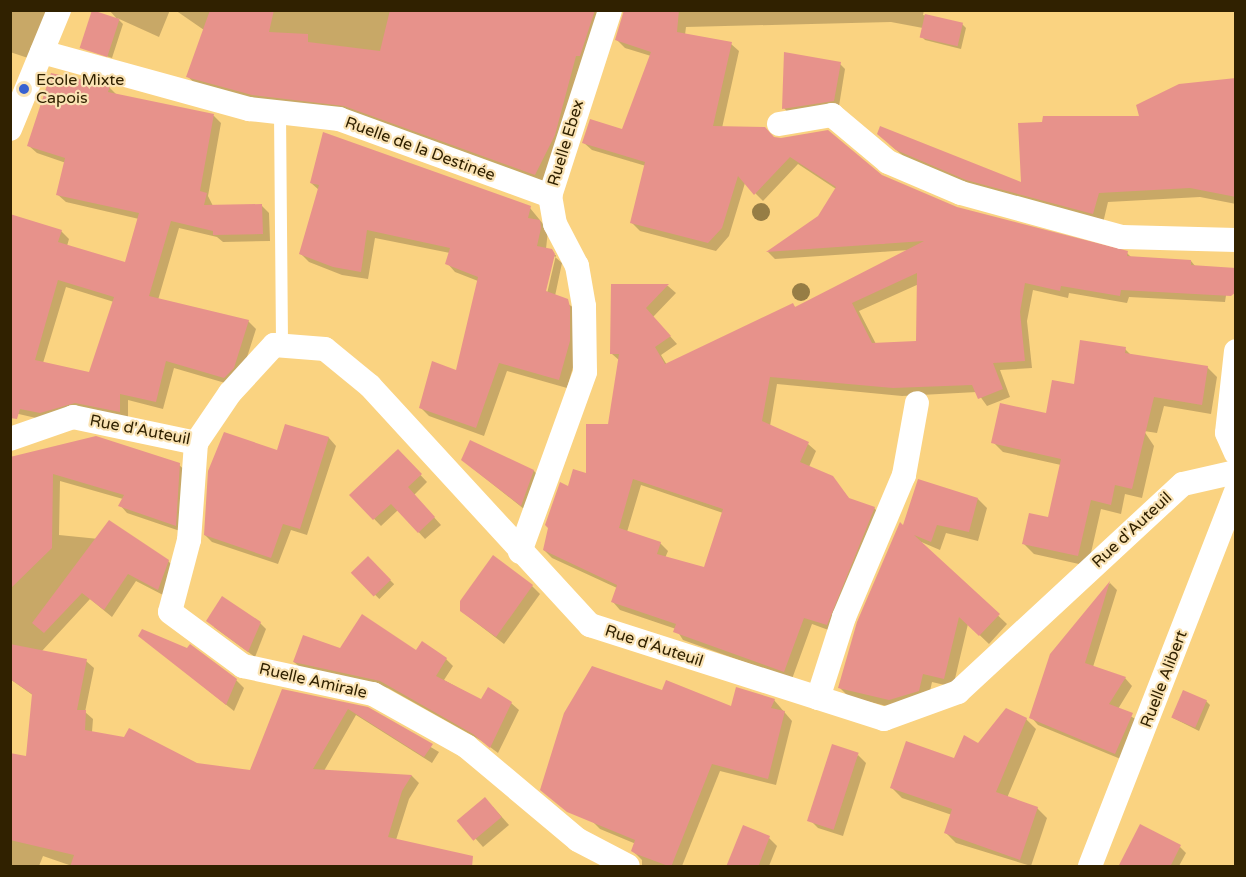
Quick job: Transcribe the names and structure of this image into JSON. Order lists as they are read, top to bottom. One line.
{"streets":{"street":["Ruelle Ebex","Ruelle de la Destinée","Rue d'Auteuil","Ruelle Alibert","Ruelle Amirale"]},"crossings":[["Ruelle Ebex","Ruelle de la Destinée"],["Ruelle Ebex","Rue d'Auteuil"],["Rue d'Auteuil","Ruelle Amirale"]],"places":["Ecole Mixte Capois"]}
